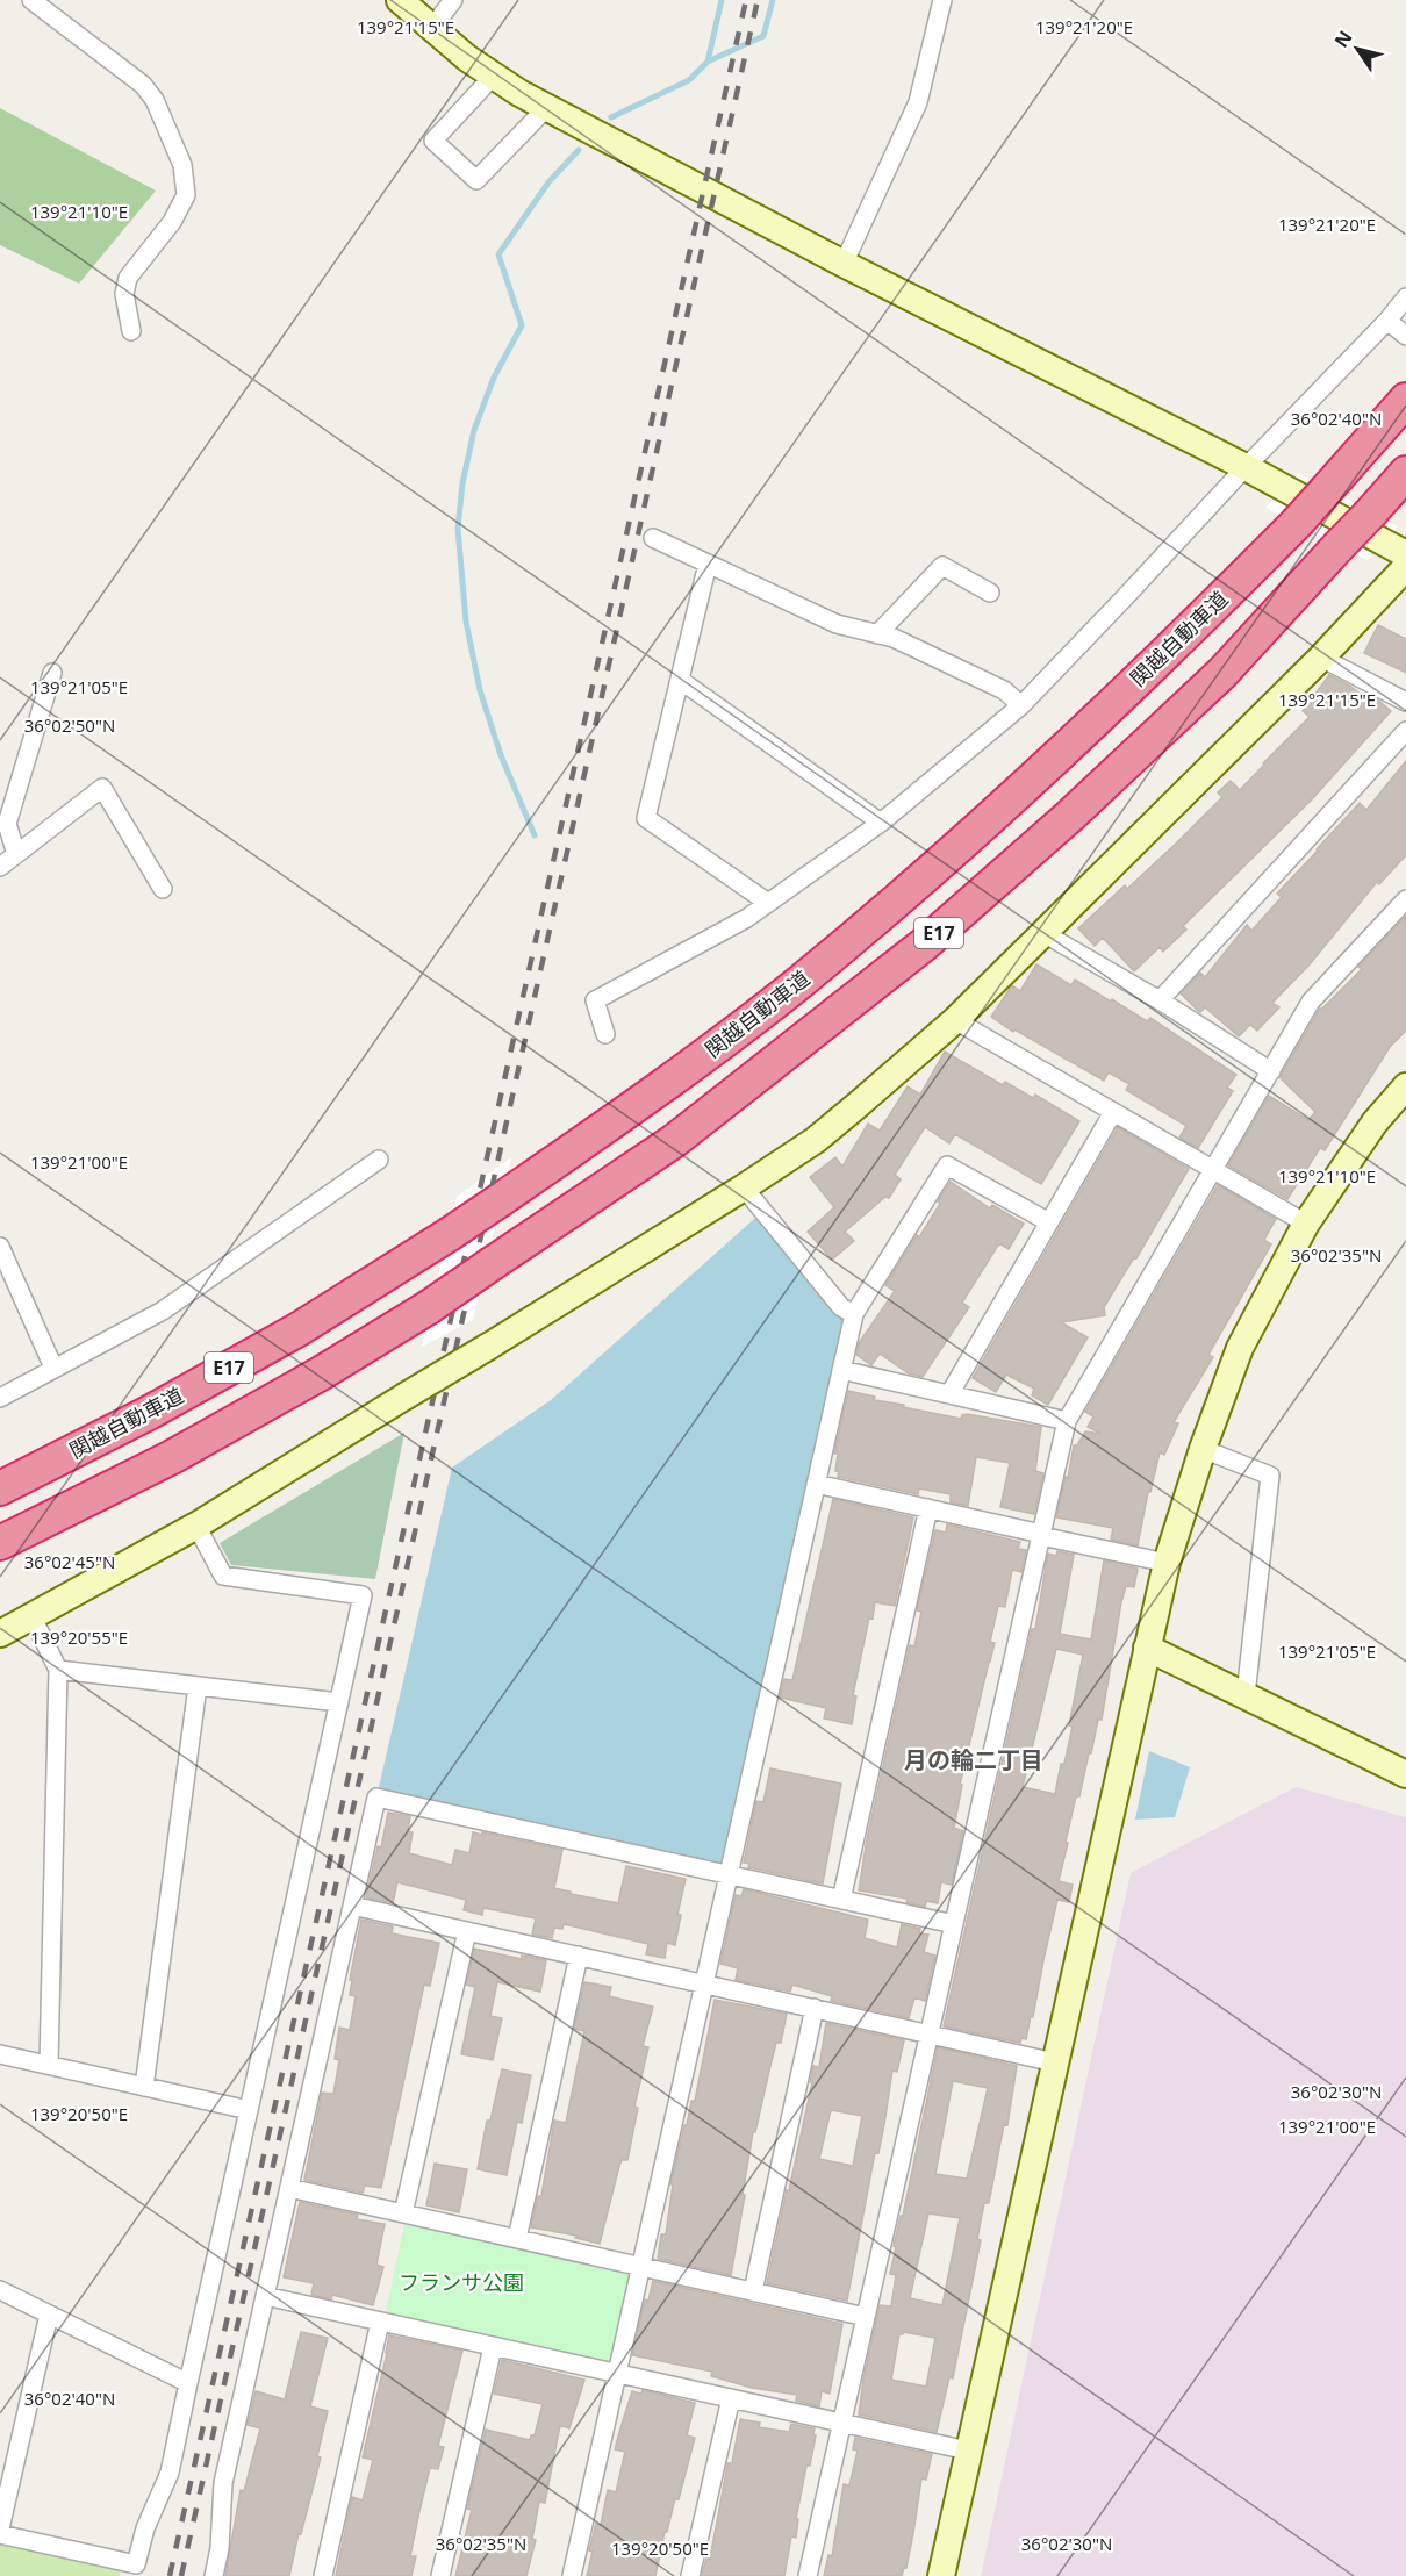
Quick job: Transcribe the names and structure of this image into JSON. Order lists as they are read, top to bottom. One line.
{"streets":{"highway":["関越自動車道","E17"]},"districts":["月の輪二丁目"],"parks":["フランサ公園"],"north":"top left","coordinates":["139°21'15\"E","139°21'20\"E","139°21'10\"E","36°02'40\"N","139°21'05\"E","36°02'50\"N","139°21'00\"E","36°02'35\"N","36°02'45\"N","139°20'55\"E","36°02'30\"N","139°20'50\"E"]}
